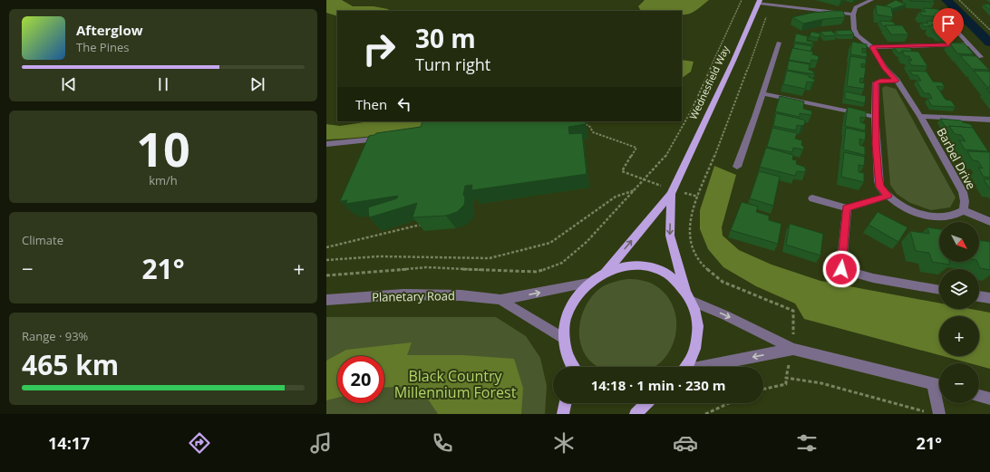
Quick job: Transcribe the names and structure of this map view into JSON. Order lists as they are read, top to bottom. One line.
{"streets":{"main road":["Wednesfield Way"],"street":["Barbel Drive","Planetary Road"]},"parks":["Black Country Millennium Forest"],"north":"bottom right","page":{"turn":["30 m","Turn right"],"song":["Afterglow","The Pines"],"then":"Then","tile":[["10","km/h"],"Climate",["Range · 93%","465 km"]],"map_buttons":["+","−"],"heat":["−","21°","+"],"limit":"20","trip":"14:18 · 1 min · 230 m","tabs":["14:17","21°"]}}
